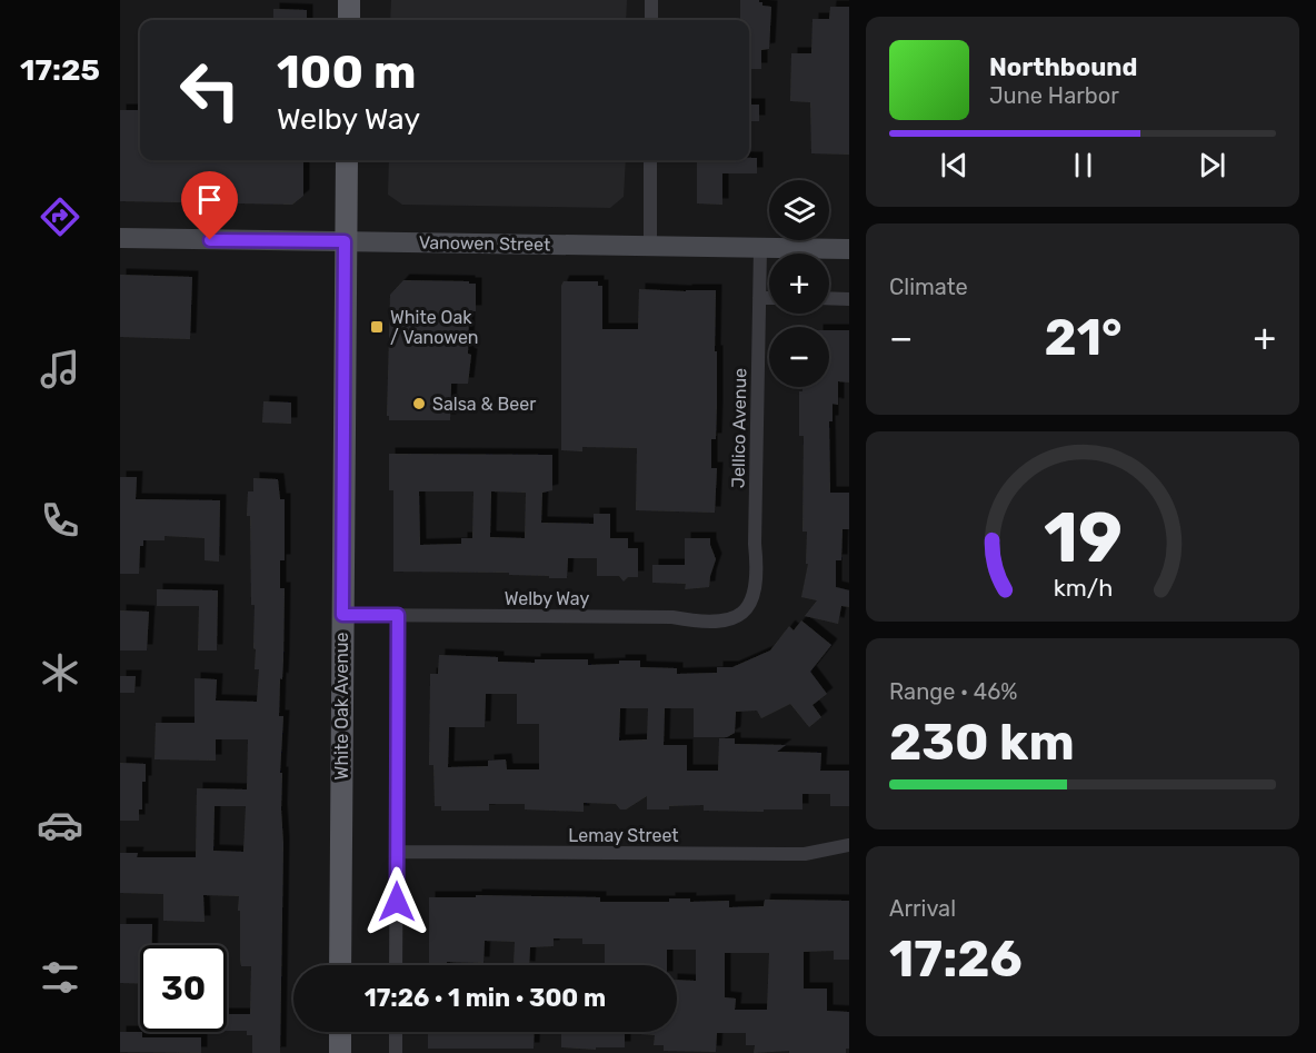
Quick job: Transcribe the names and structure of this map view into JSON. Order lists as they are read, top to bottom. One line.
{"streets":{"main road":["Vanowen Street","White Oak Avenue"],"street":["Jellico Avenue","Welby Way","Lemay Street"]},"crossings":[["Vanowen Street","Jellico Avenue"],["Vanowen Street","White Oak Avenue"],["Jellico Avenue","Welby Way"],["Welby Way","White Oak Avenue"]],"places":{"transit":["White Oak / Vanowen"],"other":["Salsa & Beer"]},"page":{"tabs":"17:25","turn":["100 m","Welby Way"],"song":["Northbound","June Harbor"],"map_buttons":["+","−"],"tile":["Climate",["Range · 46%","230 km"],["Arrival","17:26"]],"heat":["−","21°","+"],"limit":"30","trip":"17:26 · 1 min · 300 m","gauge":["19","km/h"]}}
